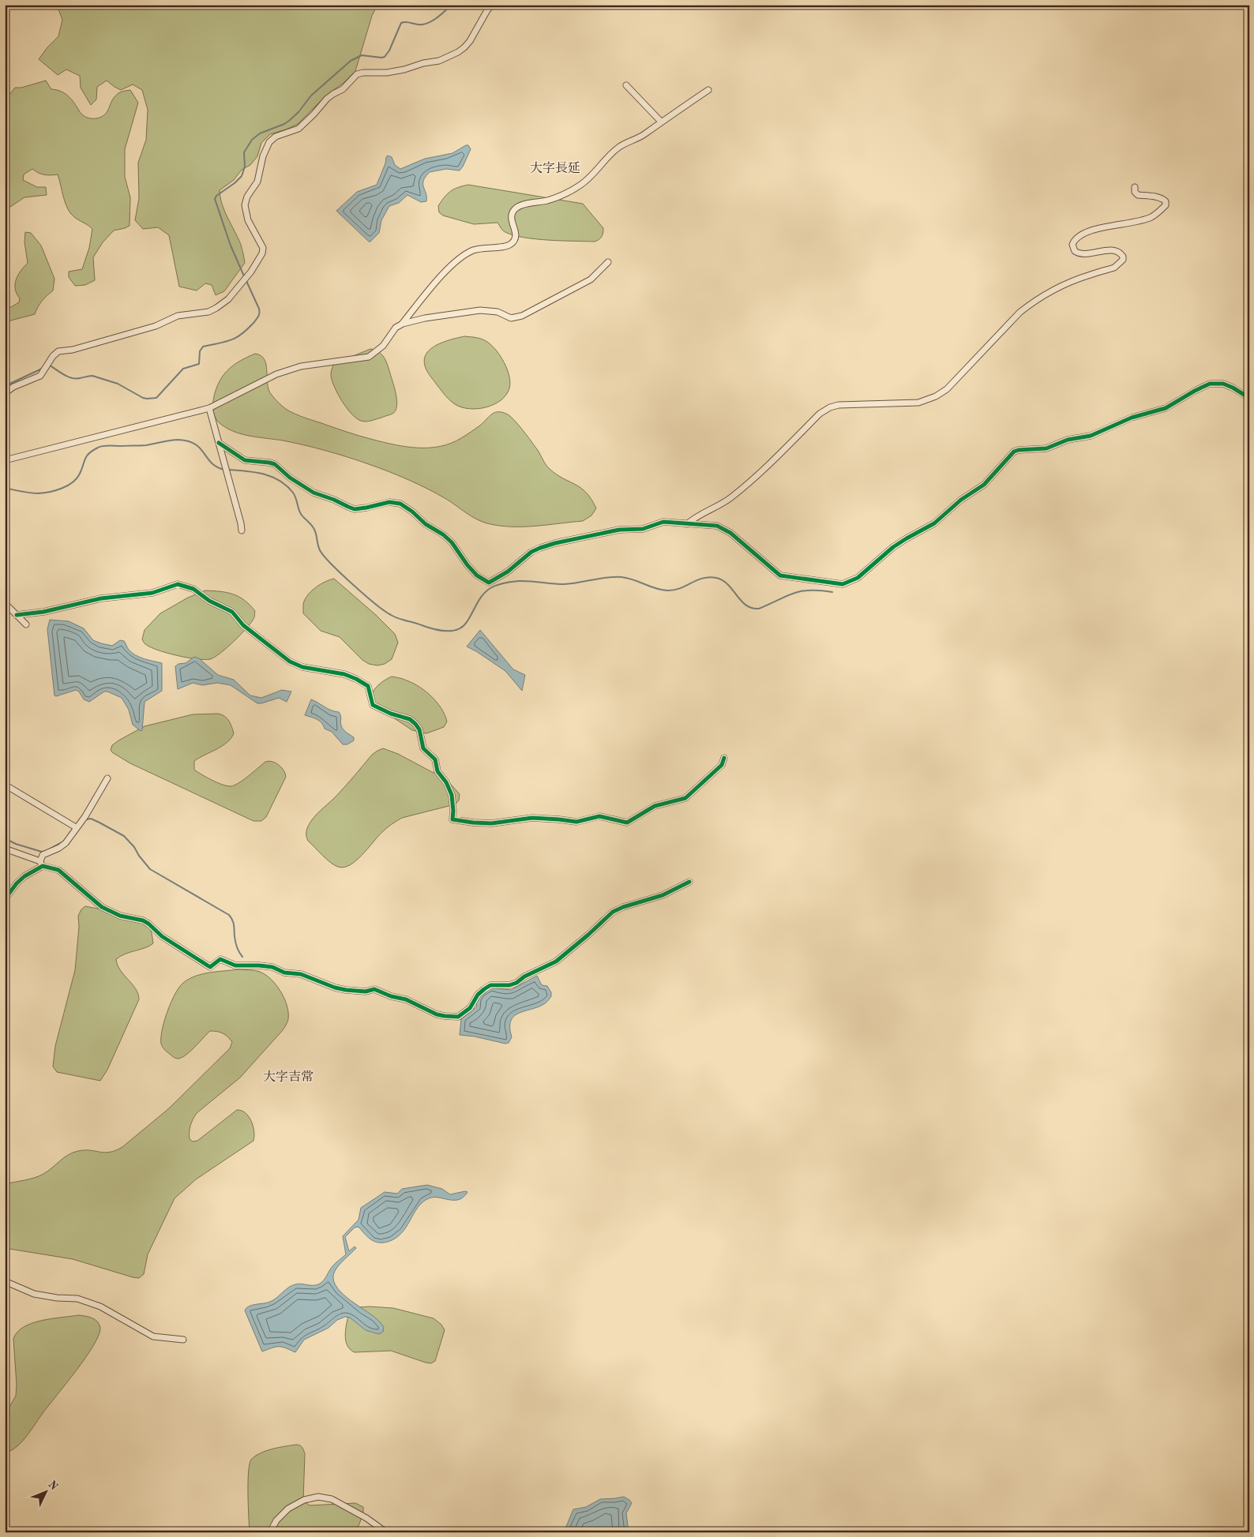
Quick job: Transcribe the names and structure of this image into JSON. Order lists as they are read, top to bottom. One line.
{"districts":["大字長延","大字吉常"],"north":"top right"}
